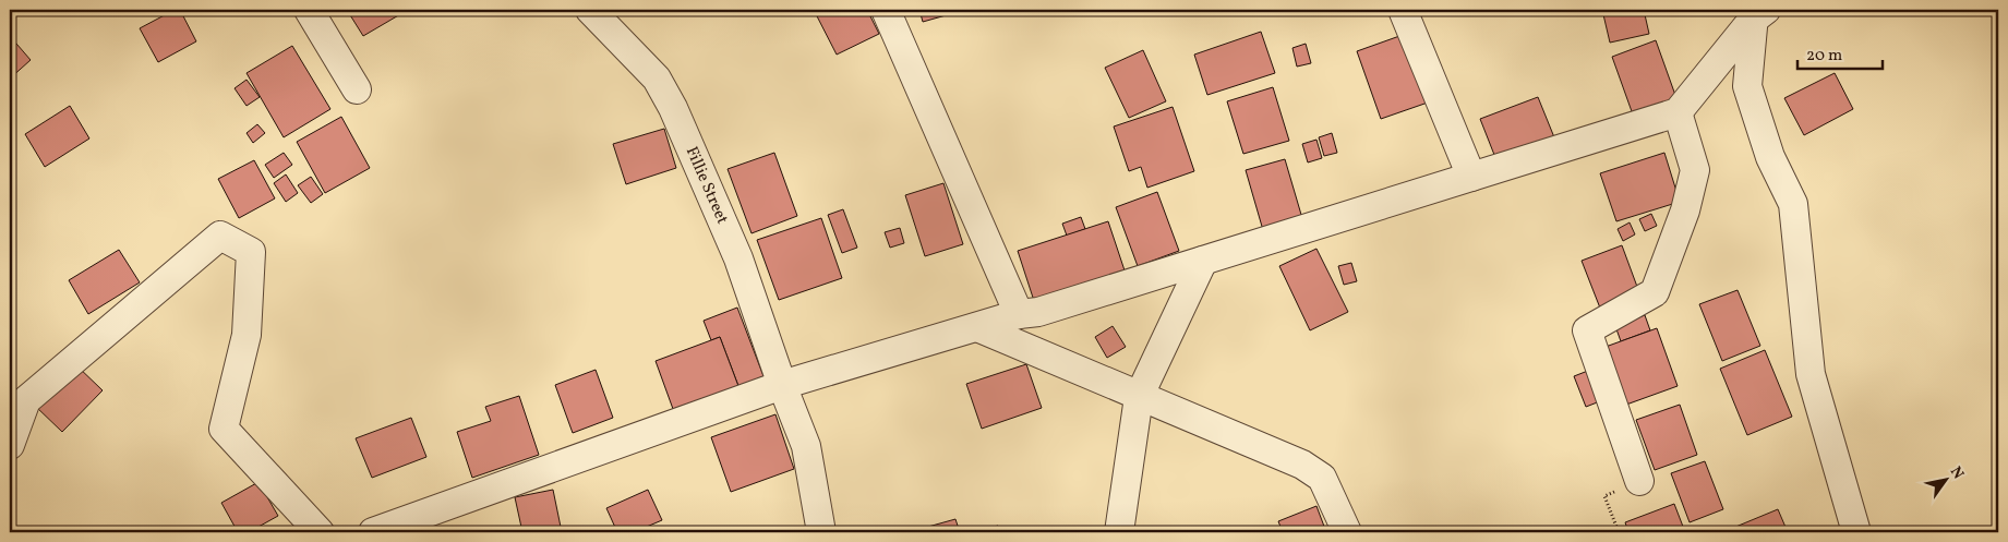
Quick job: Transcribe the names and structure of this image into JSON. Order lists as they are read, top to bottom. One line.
{"streets":{"street":["Fillie Street"]},"scale_bar":"20 m","north":"top right"}
